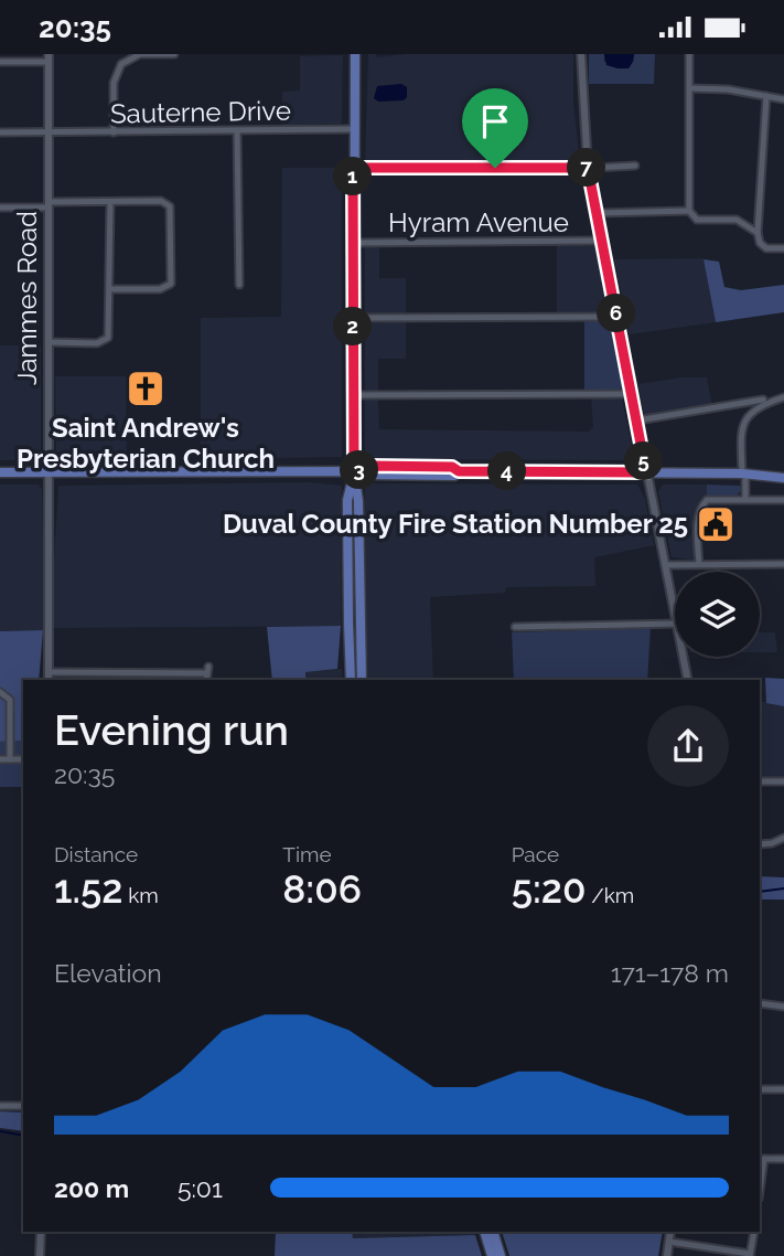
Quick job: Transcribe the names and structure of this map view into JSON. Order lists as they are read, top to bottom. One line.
{"streets":{"street":["Sauterne Drive","Hyram Avenue","Jammes Road"]},"crossings":[["Sauterne Drive","Jammes Road"]],"places":{"church":["Saint Andrew's Presbyterian Church"],"public building":["Duval County Fire Station Number 25"]},"page":{"status":"20:35","pins":["7","1","6","2","5","3","4"],"heading":["Evening run","20:35"],"stats":[["Distance","1.52 km"],["Time","8:06"],["Pace","5:20 /km"]],"chart":["Elevation","171–178 m"],"list":[{"name":"200 m","note":"5:01"}]}}
